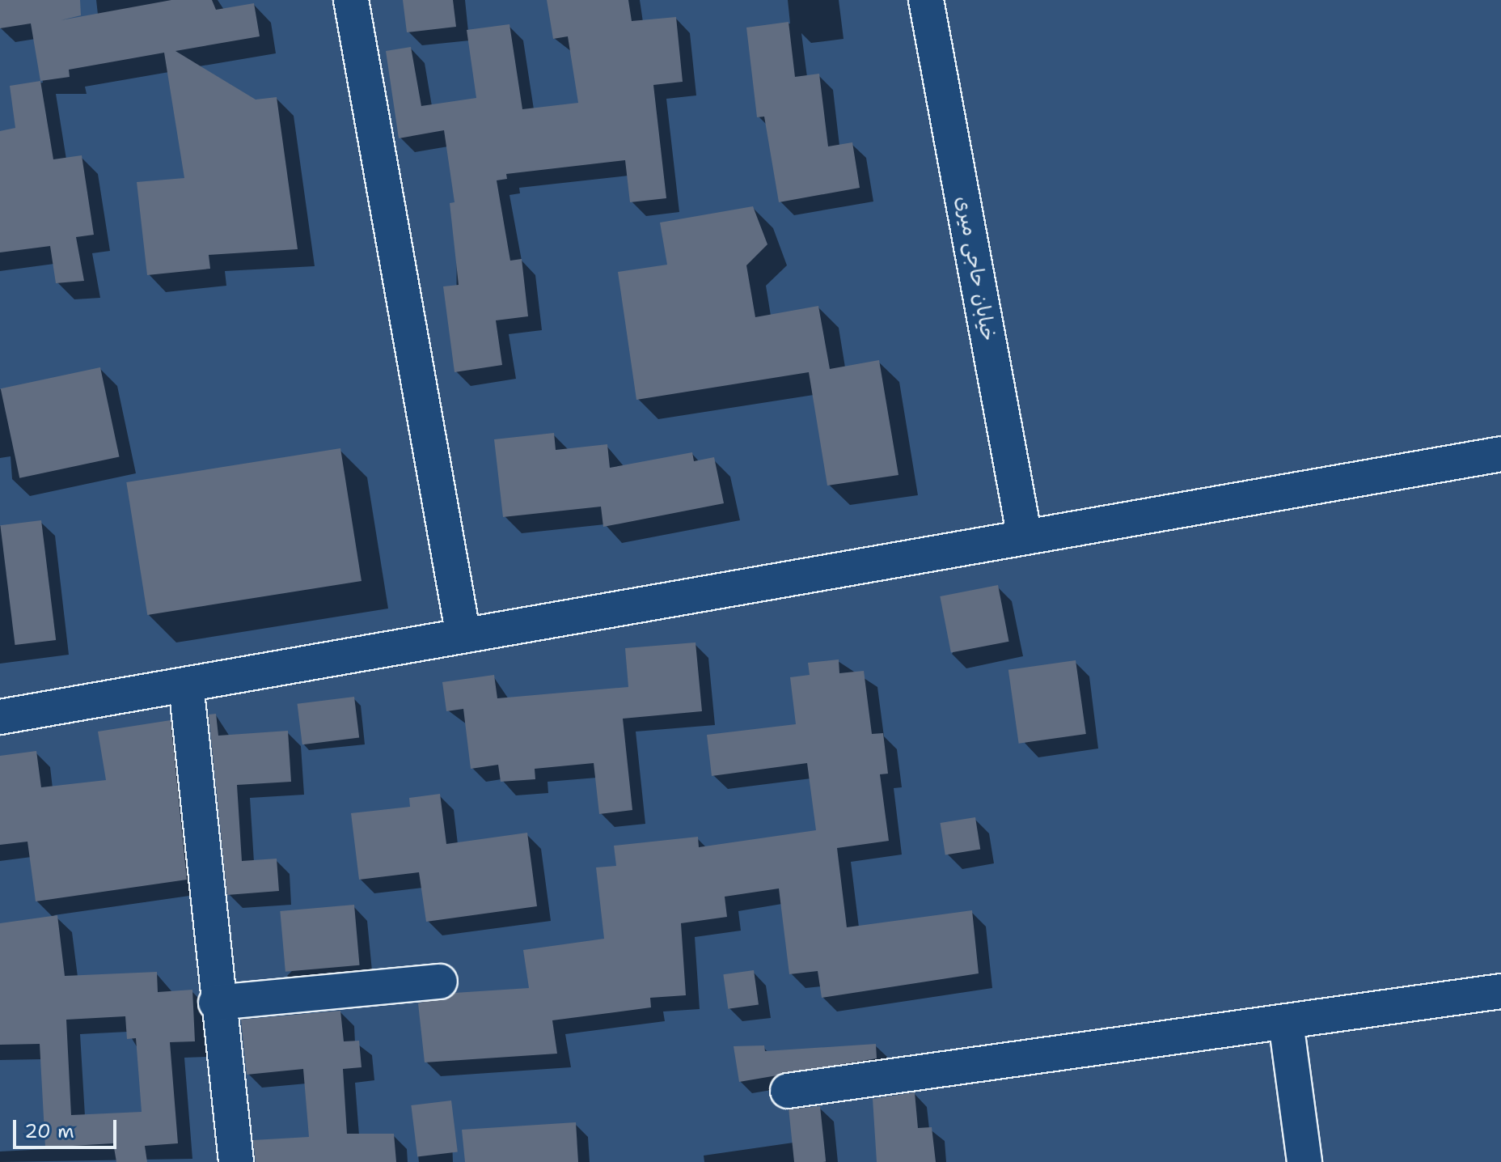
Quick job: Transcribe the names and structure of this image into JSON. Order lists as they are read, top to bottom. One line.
{"streets":{"street":["خیابان حاجی میری"]},"scale_bar":"20 m"}
